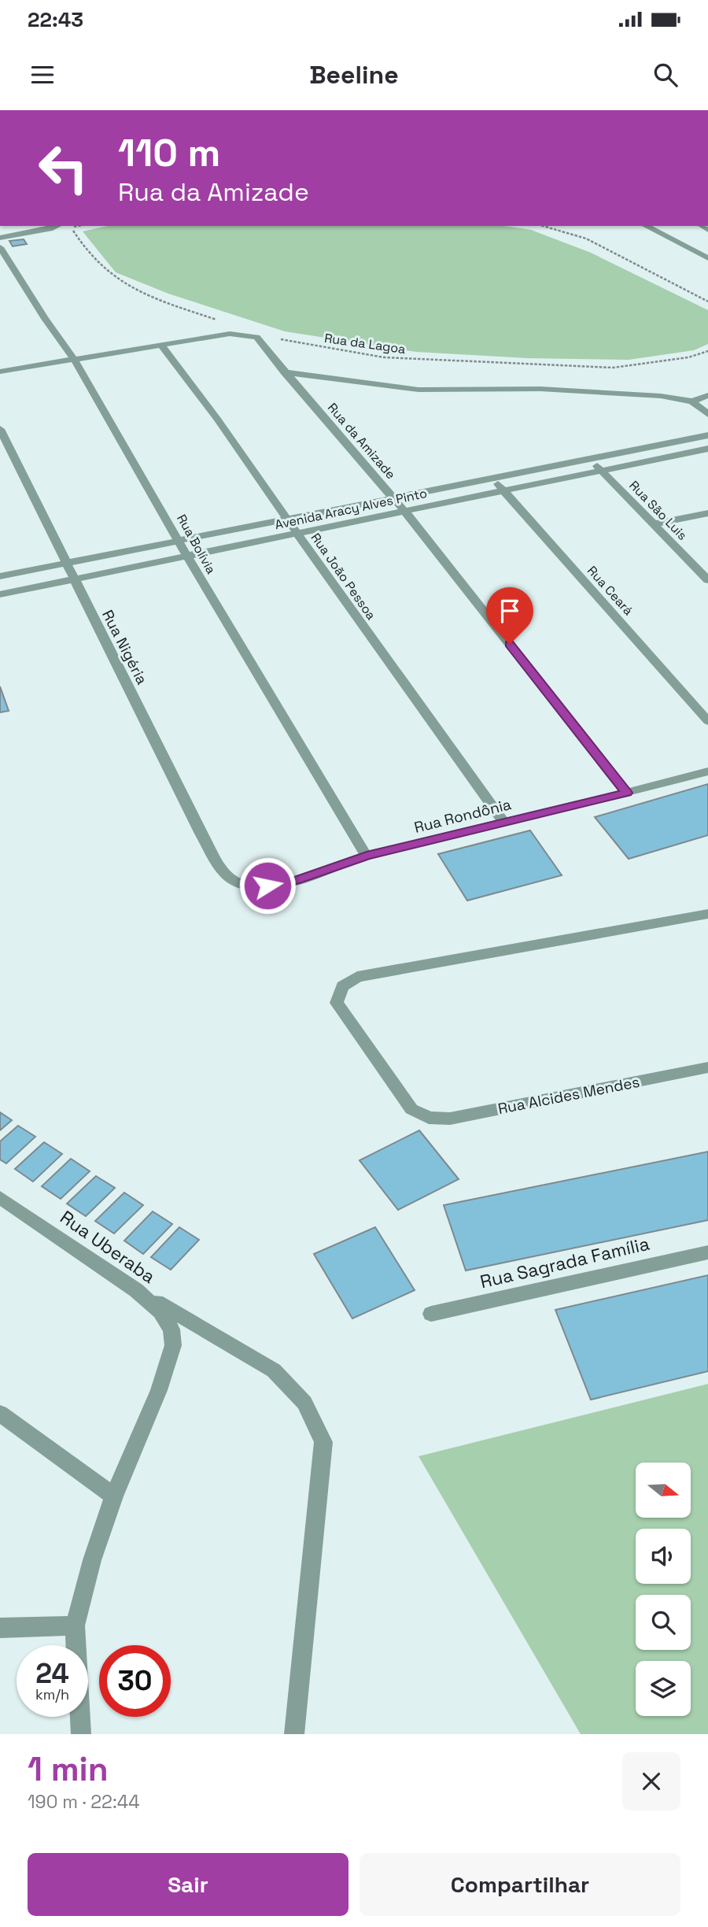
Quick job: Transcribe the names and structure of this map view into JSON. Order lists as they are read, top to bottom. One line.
{"streets":{"street":["Rua da Amizade","Avenida Aracy Alves Pinto","Rua São Luis","Rua Bolívia","Rua João Pessoa","Rua Ceará","Rua Nigéria","Rua Rondônia","Rua Alcides Mendes","Rua Uberaba","Rua Sagrada Família"],"path":["Rua da Lagoa"]},"crossings":[["Rua da Amizade","Avenida Aracy Alves Pinto"],["Rua da Amizade","Rua Bolívia"],["Rua da Amizade","Rua João Pessoa"],["Rua da Amizade","Rua Rondônia"],["Avenida Aracy Alves Pinto","Rua São Luis"],["Avenida Aracy Alves Pinto","Rua Bolívia"],["Avenida Aracy Alves Pinto","Rua João Pessoa"],["Avenida Aracy Alves Pinto","Rua Ceará"],["Avenida Aracy Alves Pinto","Rua Nigéria"],["Rua Bolívia","Rua Rondônia"],["Rua João Pessoa","Rua Rondônia"],["Rua Nigéria","Rua Rondônia"]],"north":"right","page":{"status":"22:43","header":"Beeline","turn":["110 m","Rua da Amizade"],"speed":"24 km/h","limit":"30","heading":["1 min","190 m · 22:44"],"buttons":["Sair","Compartilhar"]}}
